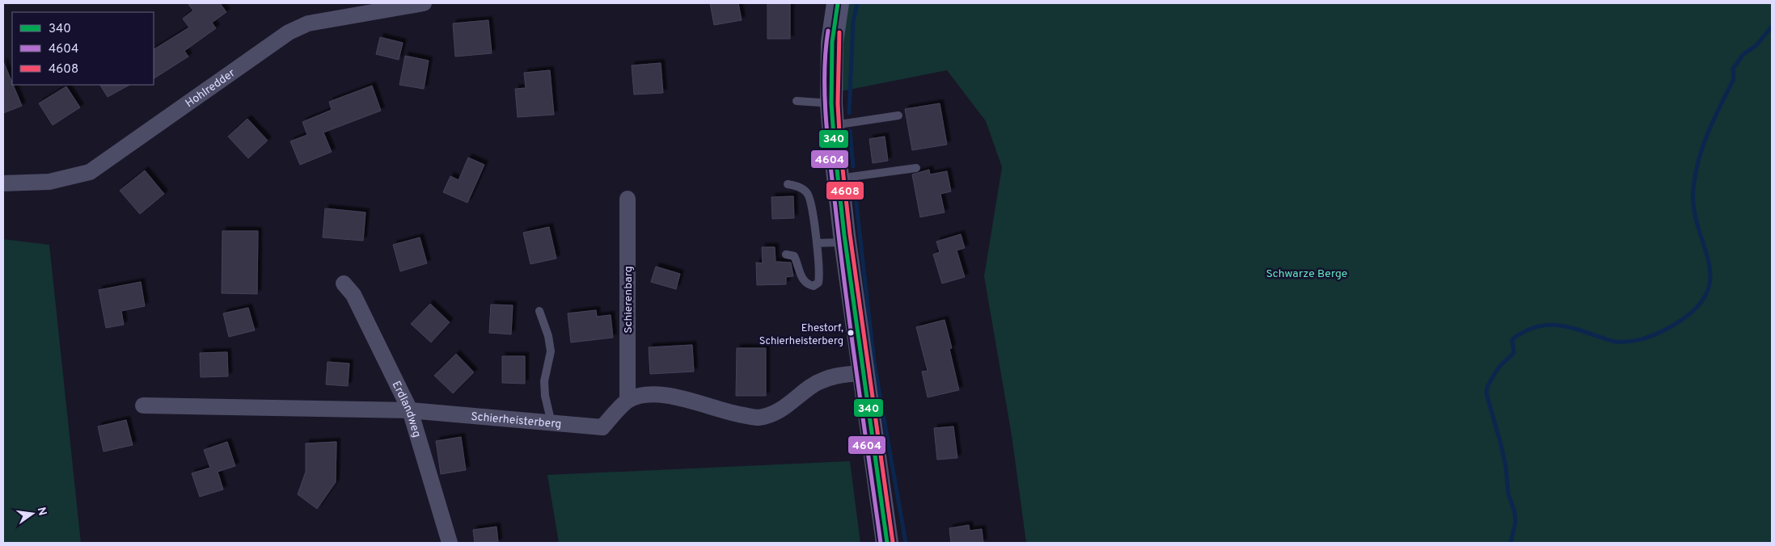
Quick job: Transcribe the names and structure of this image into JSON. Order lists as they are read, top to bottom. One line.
{"streets":{"street":["Hohlredder","Schierenbarg","Erdlandweg","Schierheisterberg"]},"crossings":[["Schierenbarg","Schierheisterberg"],["Erdlandweg","Schierheisterberg"]],"parks":["Schwarze Berge"],"places":["Ehestorf, Schierheisterberg"],"lines":["transit line 340","transit line 4604","transit line 4608"],"legend":["340","4604","4608"],"north":"right"}
